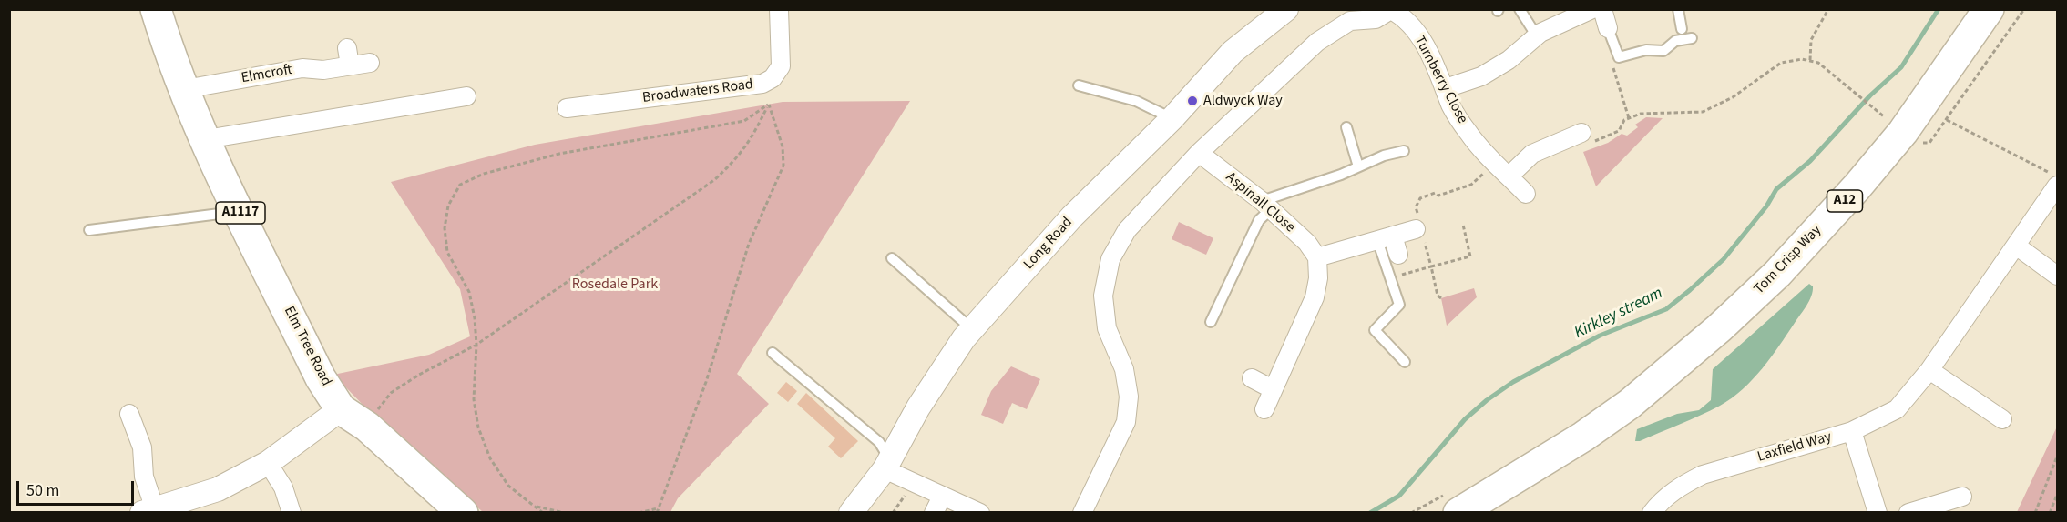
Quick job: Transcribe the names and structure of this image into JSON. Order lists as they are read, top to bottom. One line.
{"streets":{"highway":["A12","A1117","Tom Crisp Way","Elm Tree Road"],"street":["Elmcroft","Turnberry Close","Broadwaters Road","Aspinall Close","Long Road","Laxfield Way"]},"crossings":[["Elmcroft","Elm Tree Road"]],"water":["Kirkley stream"],"parks":["Rosedale Park"],"places":["Aldwyck Way"],"scale_bar":"50 m"}
